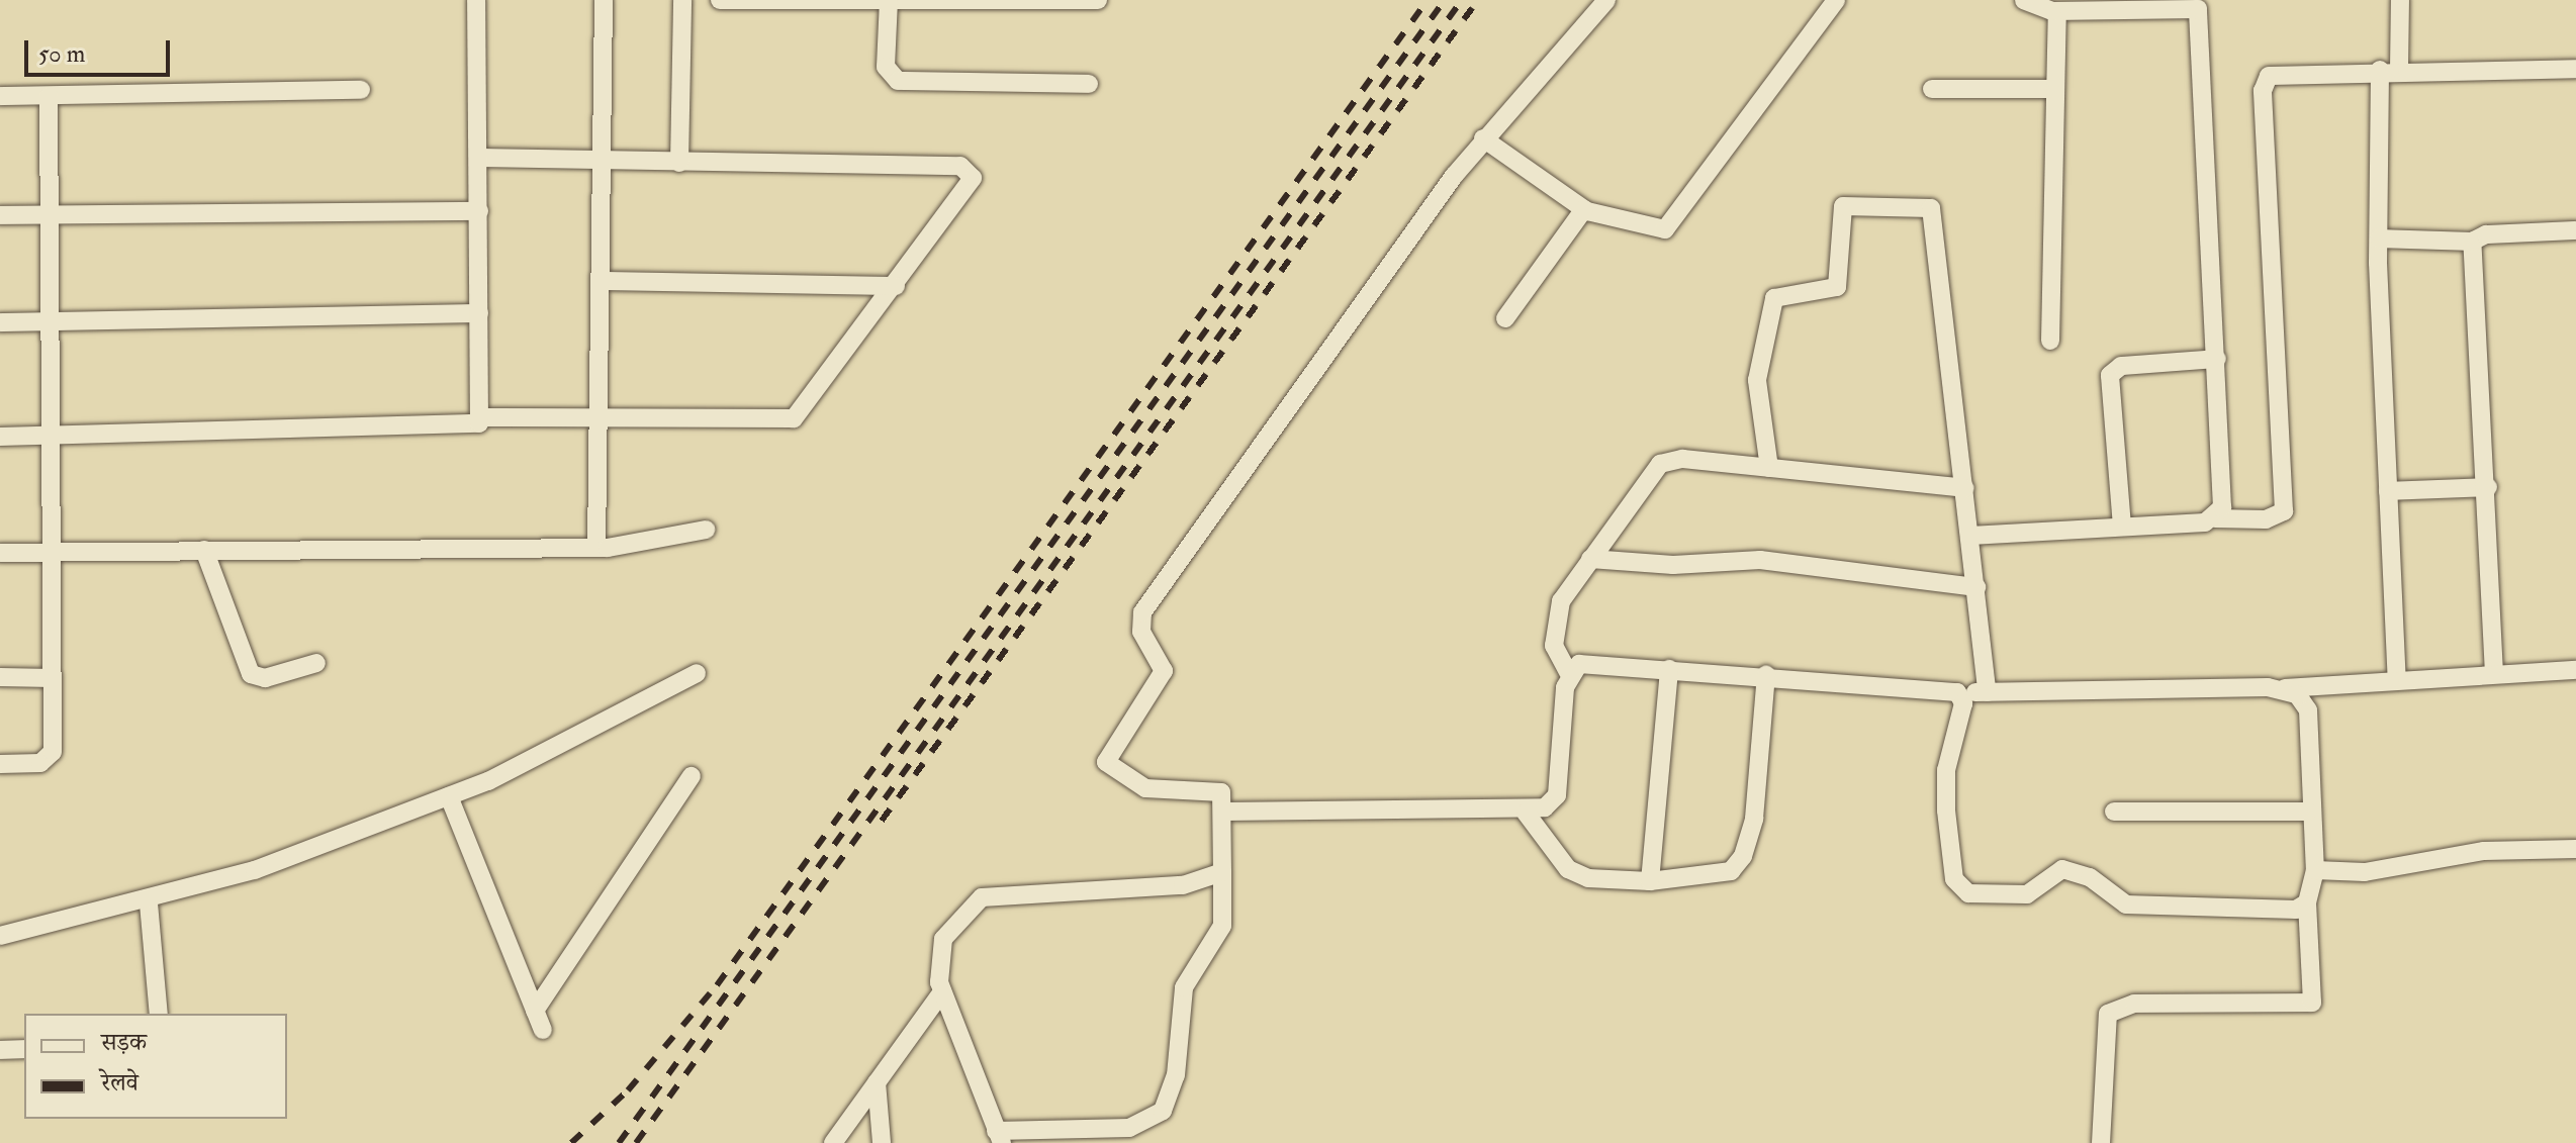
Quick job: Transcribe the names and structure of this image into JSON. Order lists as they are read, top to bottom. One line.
{"legend":["सड़क","रेलवे"],"scale_bar":"50 m"}
